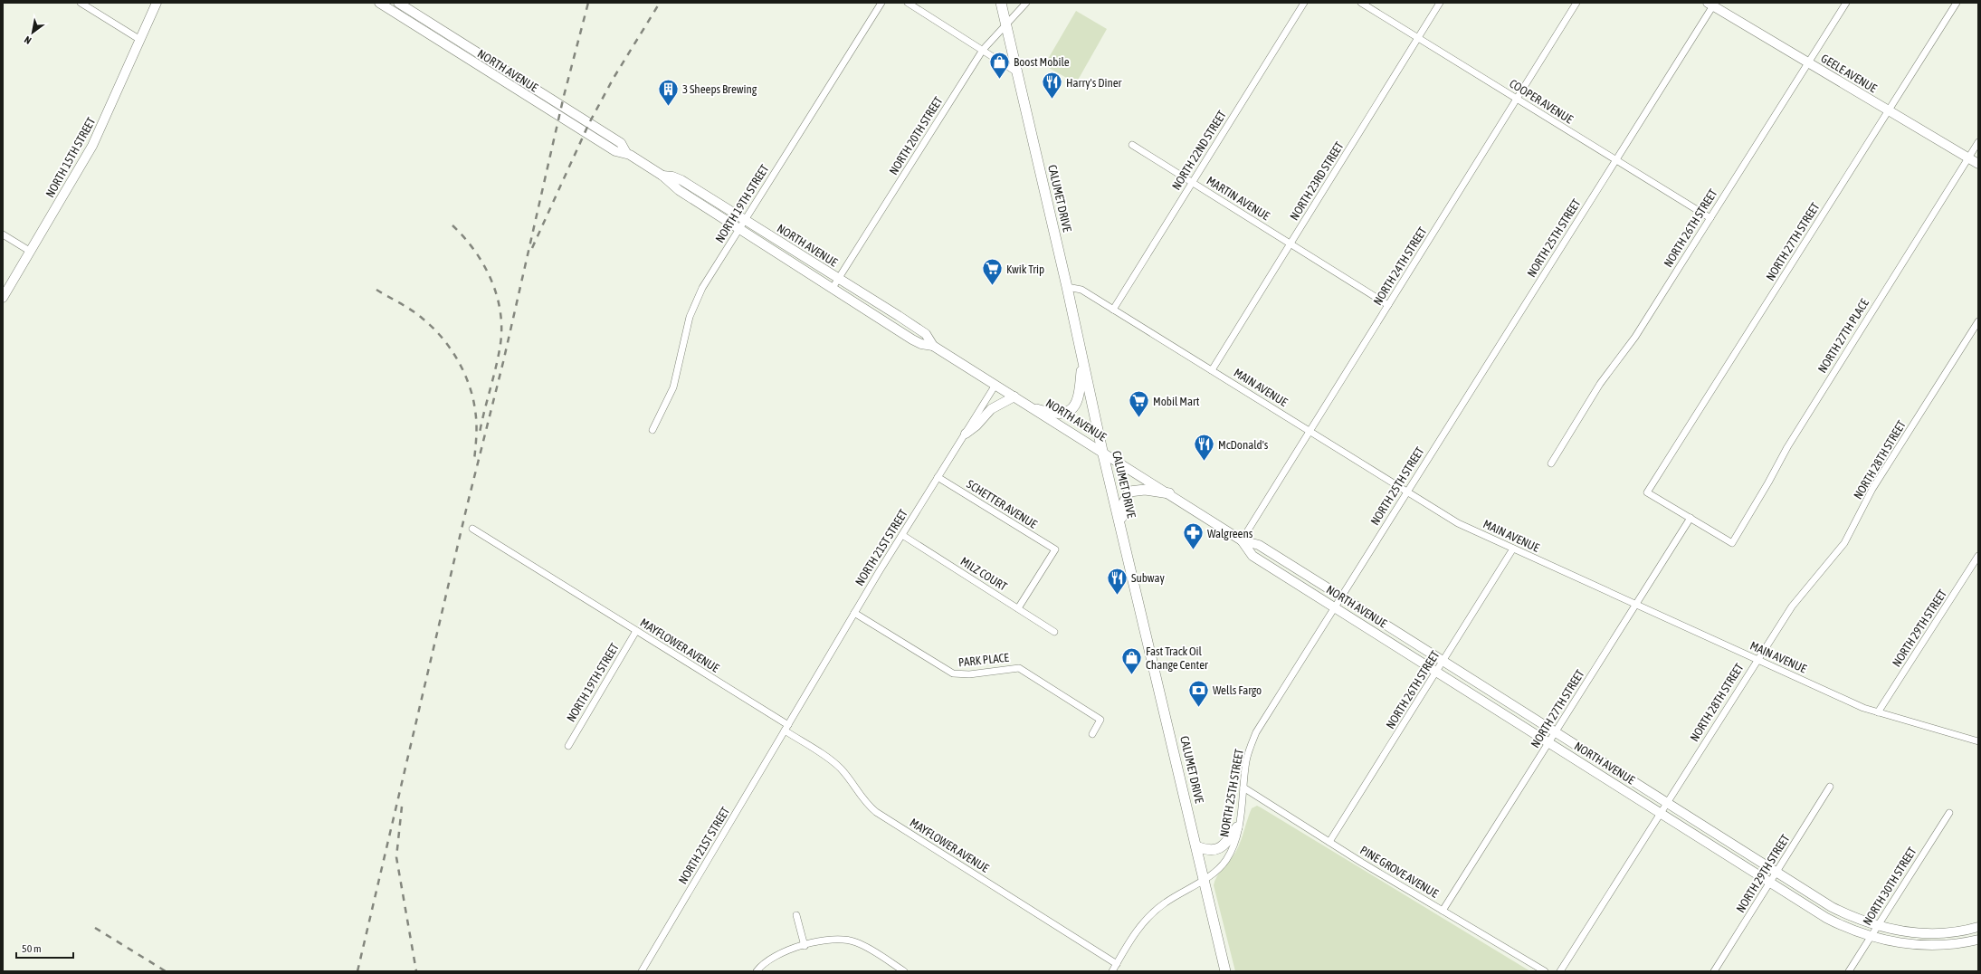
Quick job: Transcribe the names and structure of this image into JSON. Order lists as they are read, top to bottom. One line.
{"streets":{"main road":["NORTH AVENUE","GEELE AVENUE","NORTH 15TH STREET","CALUMET DRIVE"],"street":["COOPER AVENUE","NORTH 20TH STREET","NORTH 22ND STREET","NORTH 23RD STREET","MARTIN AVENUE","NORTH 19TH STREET","NORTH 26TH STREET","NORTH 25TH STREET","NORTH 27TH STREET","NORTH 24TH STREET","NORTH 27TH PLACE","MAIN AVENUE","NORTH 28TH STREET","SCHETTER AVENUE","NORTH 21ST STREET","MILZ COURT","NORTH 29TH STREET","MAYFLOWER AVENUE","PARK PLACE","PINE GROVE AVENUE","NORTH 30TH STREET"]},"crossings":[["NORTH AVENUE","NORTH 20TH STREET"],["NORTH AVENUE","CALUMET DRIVE"],["NORTH AVENUE","NORTH 19TH STREET"],["NORTH AVENUE","NORTH 26TH STREET"],["NORTH AVENUE","NORTH 25TH STREET"],["NORTH AVENUE","NORTH 27TH STREET"],["NORTH AVENUE","NORTH 24TH STREET"],["NORTH AVENUE","NORTH 28TH STREET"],["NORTH AVENUE","NORTH 21ST STREET"],["NORTH AVENUE","NORTH 29TH STREET"],["NORTH AVENUE","NORTH 30TH STREET"],["GEELE AVENUE","NORTH 26TH STREET"],["GEELE AVENUE","NORTH 25TH STREET"],["GEELE AVENUE","NORTH 27TH STREET"],["GEELE AVENUE","NORTH 27TH PLACE"],["COOPER AVENUE","NORTH 23RD STREET"],["COOPER AVENUE","NORTH 26TH STREET"],["COOPER AVENUE","NORTH 25TH STREET"],["COOPER AVENUE","NORTH 24TH STREET"],["NORTH 20TH STREET","CALUMET DRIVE"],["NORTH 22ND STREET","MARTIN AVENUE"],["NORTH 22ND STREET","MAIN AVENUE"],["NORTH 23RD STREET","MARTIN AVENUE"],["NORTH 23RD STREET","MAIN AVENUE"],["CALUMET DRIVE","NORTH 25TH STREET"],["CALUMET DRIVE","MAIN AVENUE"],["MARTIN AVENUE","NORTH 24TH STREET"],["NORTH 19TH STREET","MAYFLOWER AVENUE"],["NORTH 26TH STREET","MAIN AVENUE"],["NORTH 26TH STREET","PINE GROVE AVENUE"],["NORTH 25TH STREET","MAIN AVENUE"],["NORTH 25TH STREET","MAYFLOWER AVENUE"],["NORTH 25TH STREET","PINE GROVE AVENUE"],["NORTH 27TH STREET","NORTH 27TH PLACE"],["NORTH 27TH STREET","MAIN AVENUE"],["NORTH 27TH STREET","PINE GROVE AVENUE"],["NORTH 24TH STREET","MAIN AVENUE"],["MAIN AVENUE","NORTH 28TH STREET"],["MAIN AVENUE","NORTH 29TH STREET"],["SCHETTER AVENUE","NORTH 21ST STREET"],["SCHETTER AVENUE","MILZ COURT"],["NORTH 21ST STREET","MILZ COURT"],["NORTH 21ST STREET","MAYFLOWER AVENUE"],["NORTH 21ST STREET","PARK PLACE"]],"places":{"shop":["Boost Mobile","Fast Track Oil Change Center"],"restaurant":["Harry's Diner","McDonald's","Subway"],"building":["3 Sheeps Brewing"],"supermarket":["Kwik Trip","Mobil Mart"],"pharmacy":["Walgreens"],"bank":["Wells Fargo"]},"scale_bar":"50 m","north":"bottom left"}
